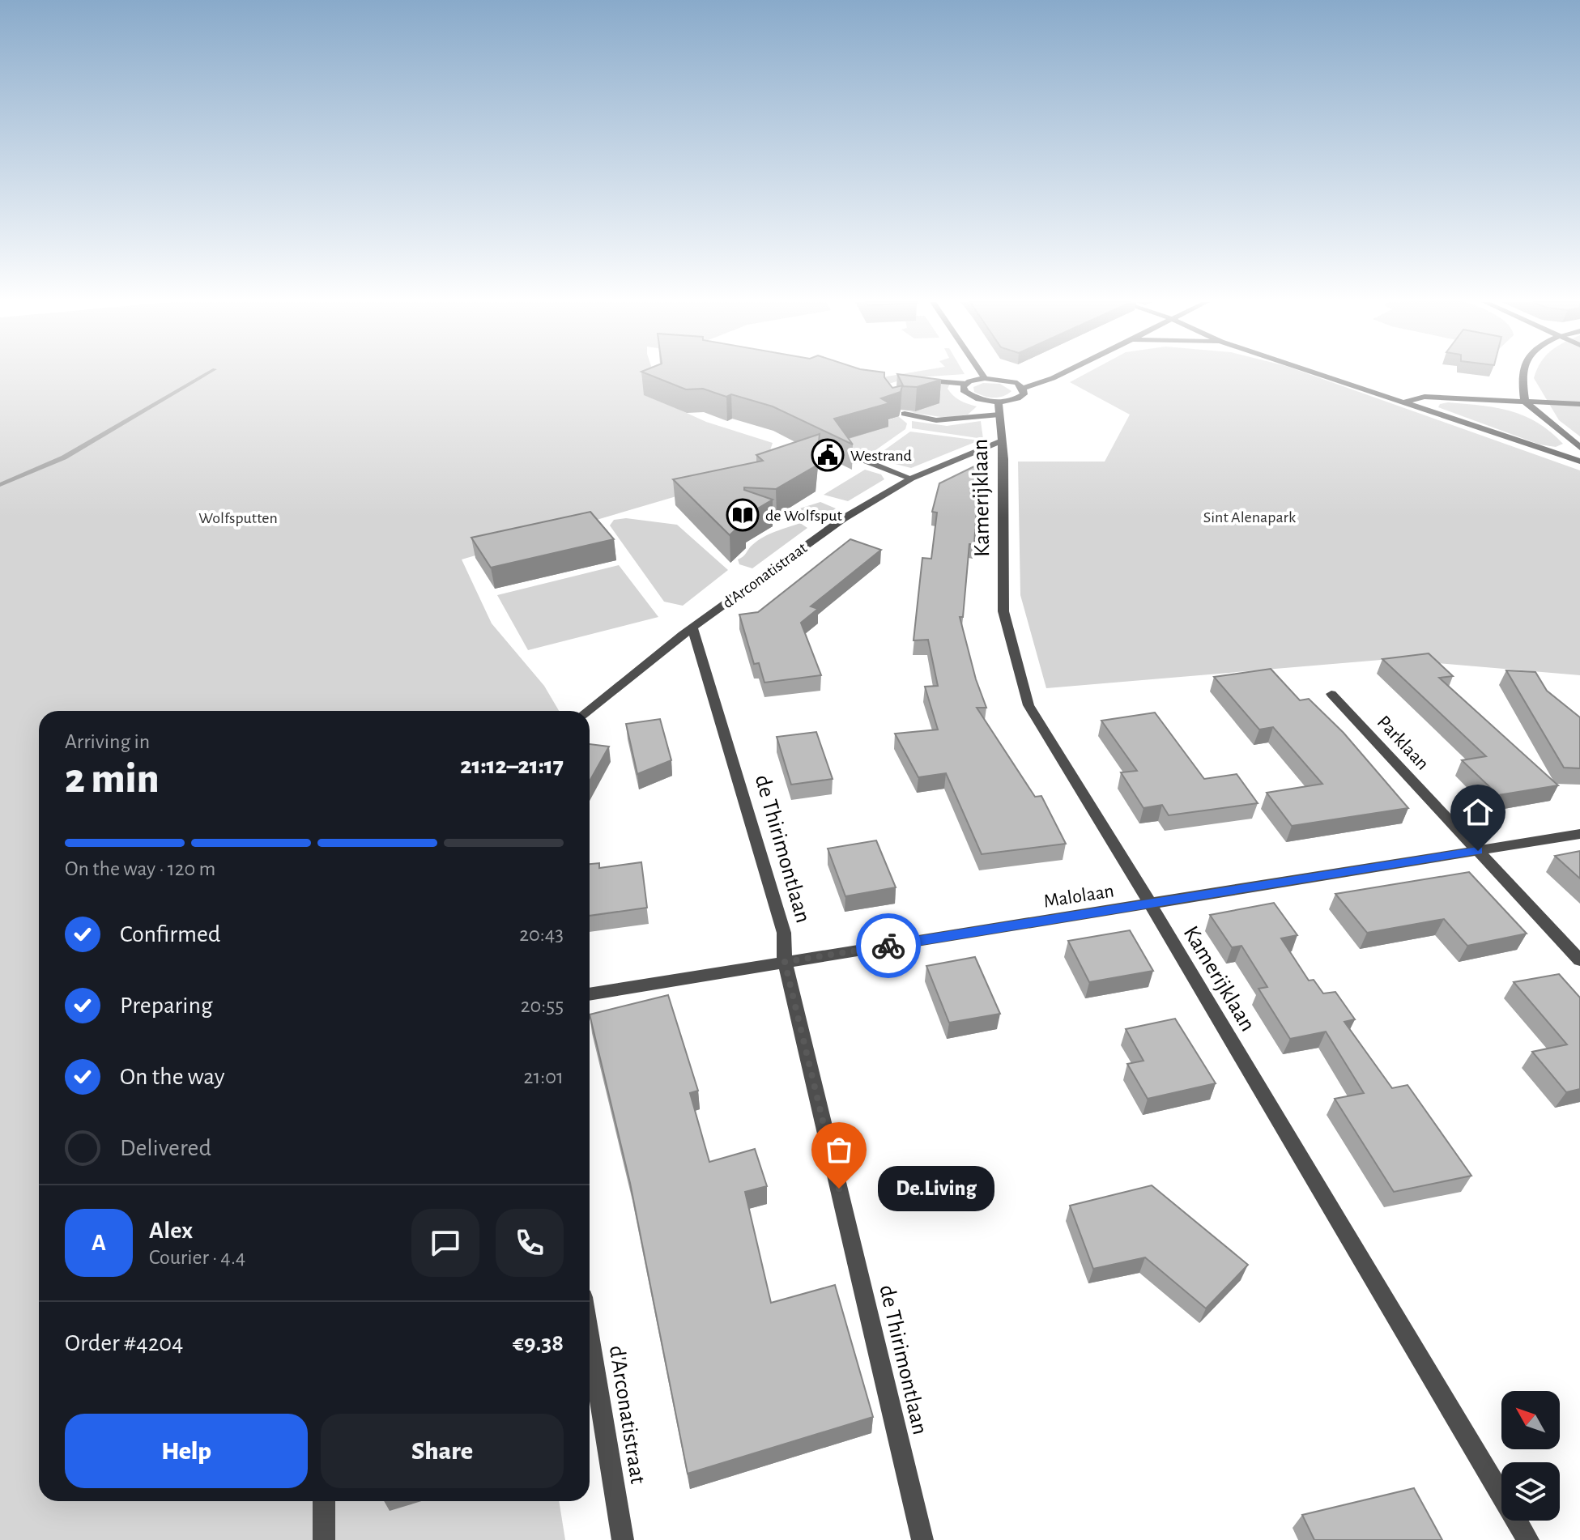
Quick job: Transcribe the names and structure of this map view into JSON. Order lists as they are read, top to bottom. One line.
{"streets":{"street":["Kamerijklaan","d'Arconatistraat","Parklaan","de Thirimontlaan","Malolaan"]},"crossings":[["Kamerijklaan","d'Arconatistraat"],["Kamerijklaan","Malolaan"],["d'Arconatistraat","de Thirimontlaan"],["Parklaan","Malolaan"],["de Thirimontlaan","Malolaan"]],"parks":["Sint Alenapark","Wolfsputten"],"places":{"public building":["Westrand"],"library":["de Wolfsput"],"other":["De.Living"]},"north":"top left","page":{"heading":["2 min","Arriving in","21:12–21:17"],"panel":["Alex","Courier · 4.4","Order #4204","€9.38"],"bar":"On the way · 120 m","list":[["Confirmed","20:43"],["Preparing","20:55"],["On the way","21:01"],"Delivered"],"bubble":"De.Living","round":"A","buttons":["Help","Share"]}}
